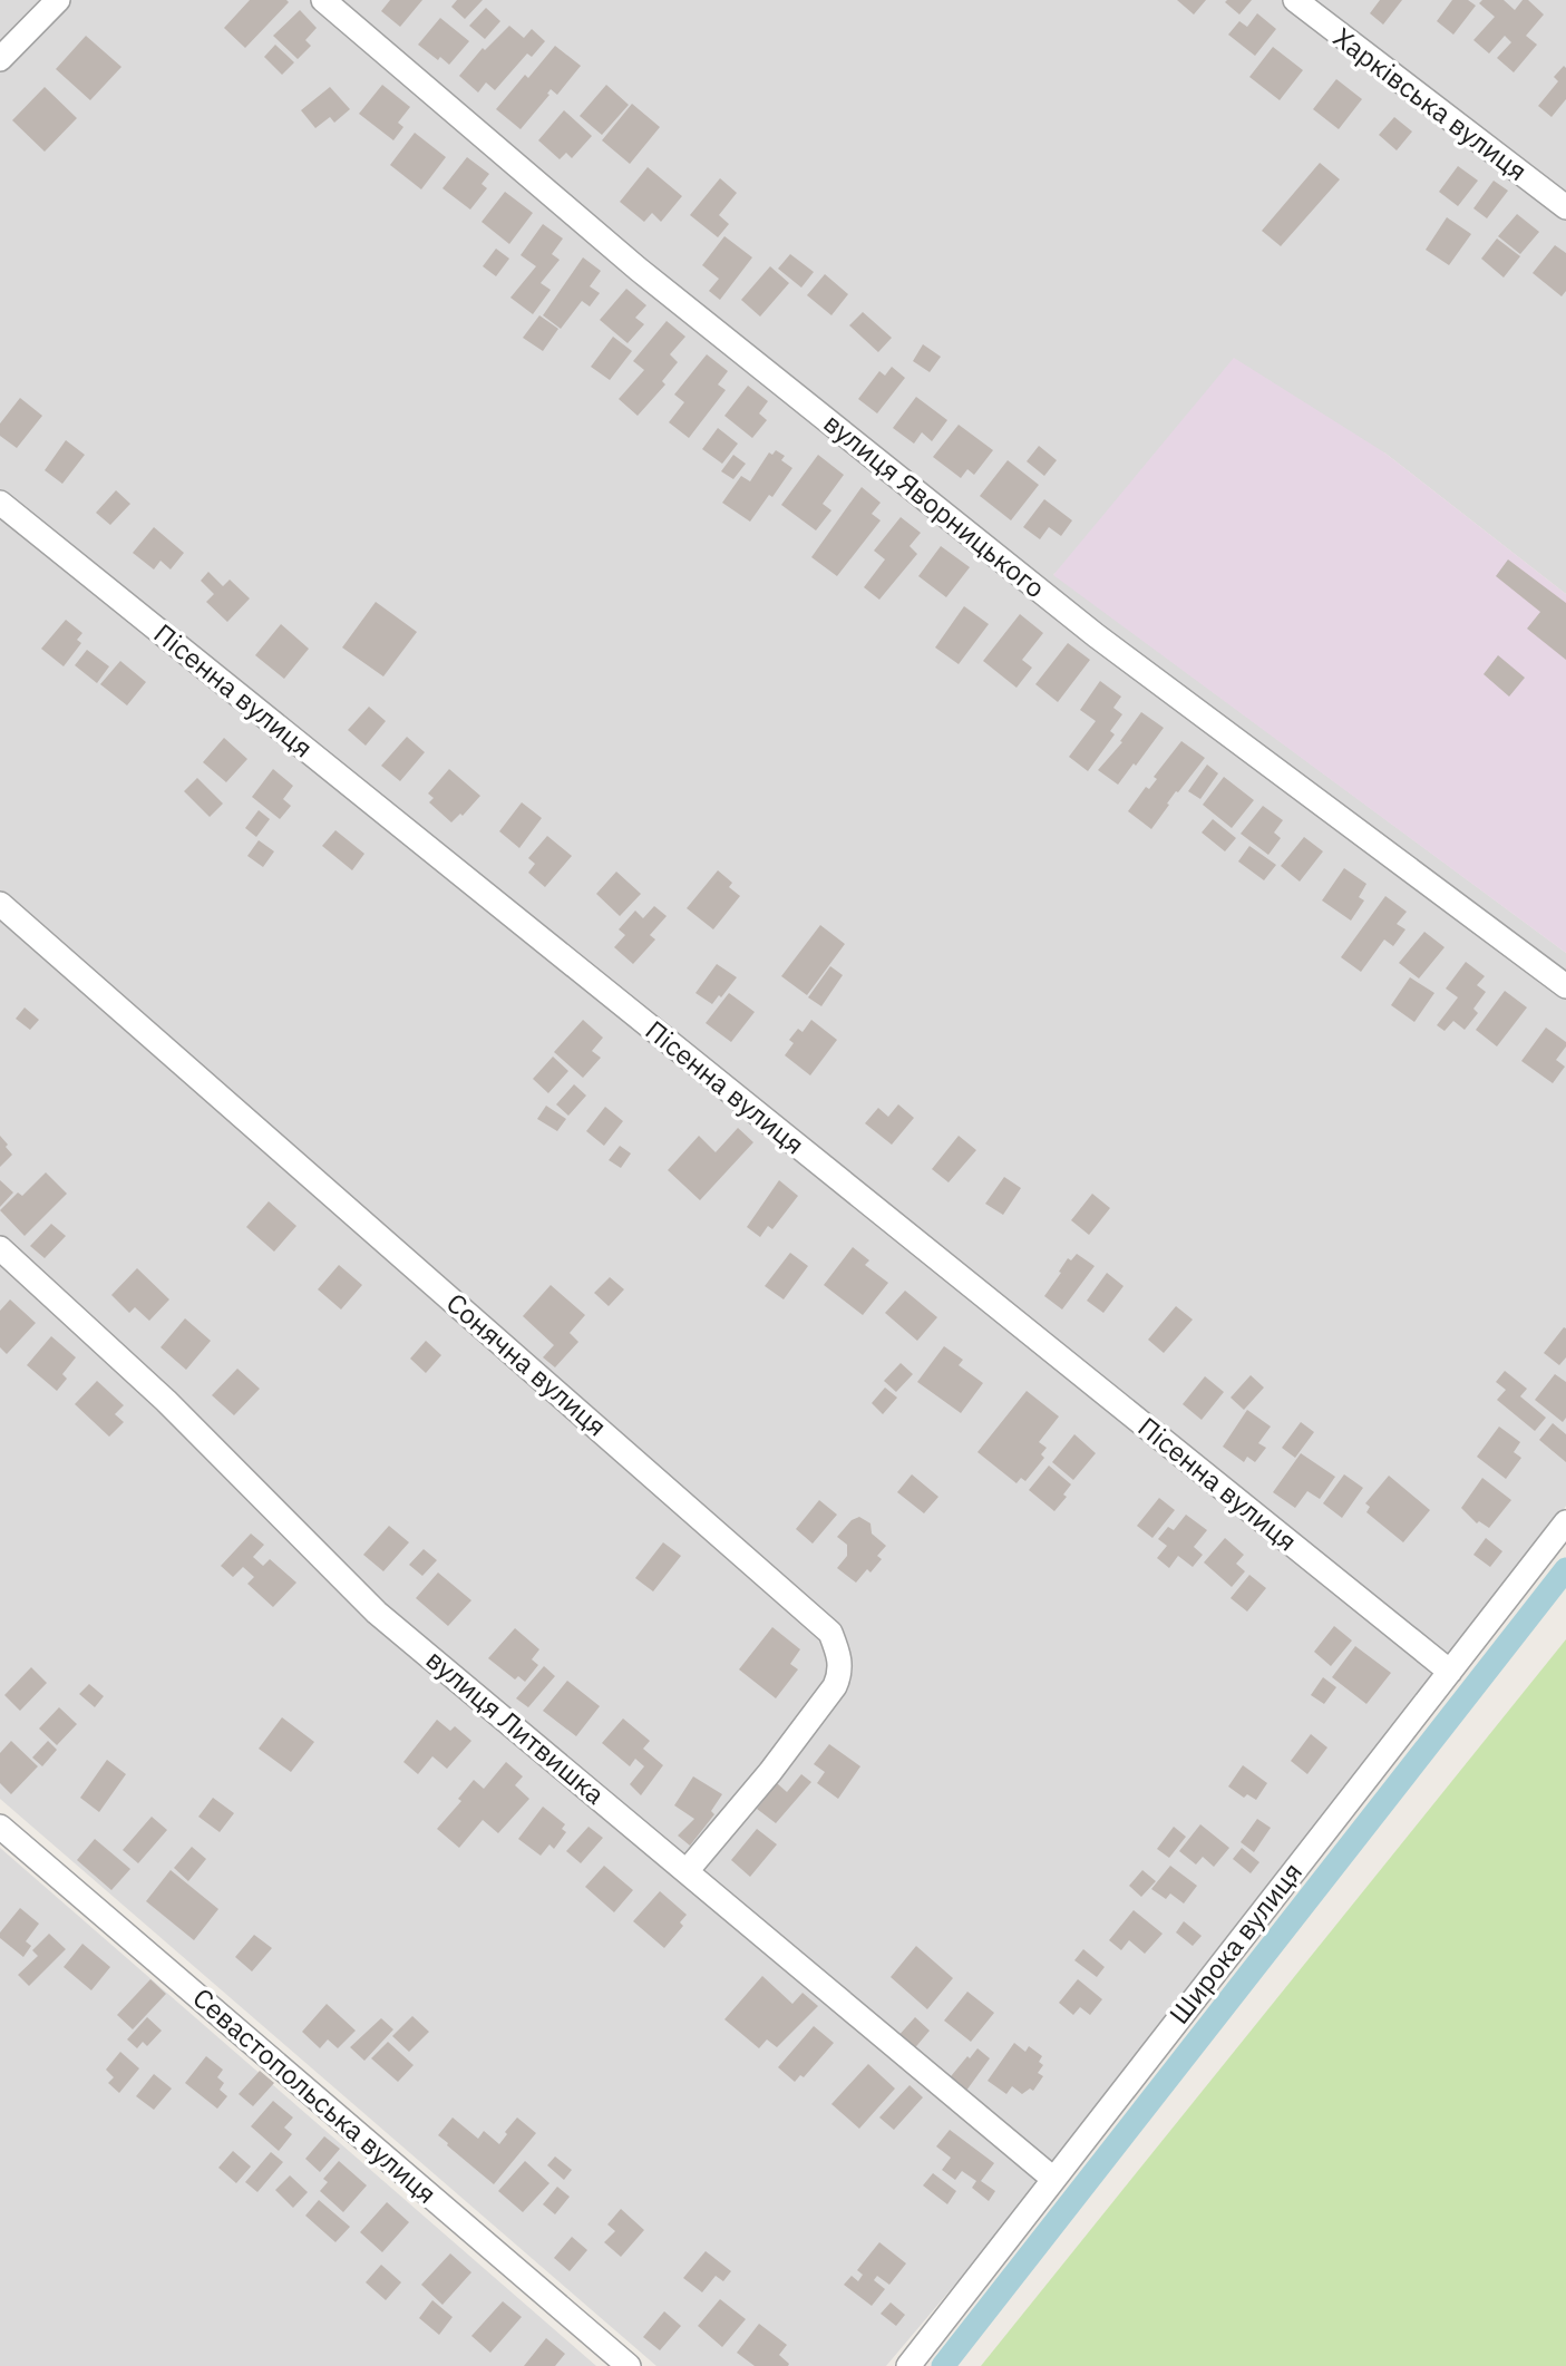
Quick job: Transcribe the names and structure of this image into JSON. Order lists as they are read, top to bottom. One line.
{"streets":{"street":["Харківська вулиця","вулиця Яворницького","Пісенна вулиця","Сонячна вулиця","вулиця Литвишка","Широка вулиця","Севастопольська вулиця"]},"crossings":[["Пісенна вулиця","Широка вулиця"],["Сонячна вулиця","вулиця Литвишка"],["вулиця Литвишка","Широка вулиця"]]}
